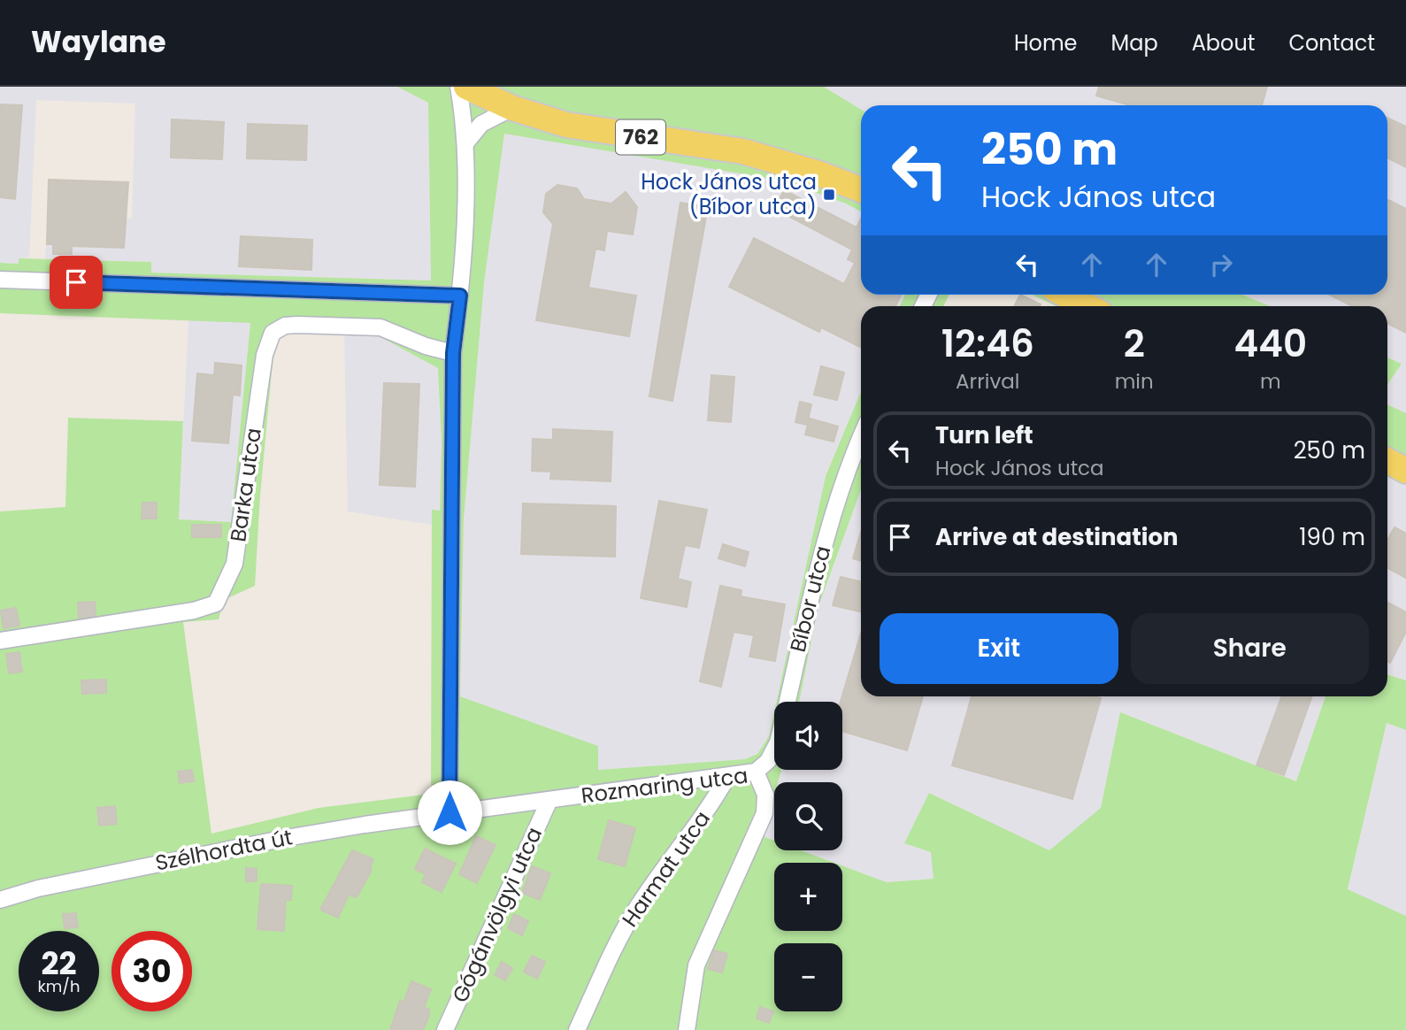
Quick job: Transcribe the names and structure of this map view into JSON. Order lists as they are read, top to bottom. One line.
{"streets":{"main road":["762"],"street":["Barka utca","Bíbor utca","Rozmaring utca","Szélhordta út","Harmat utca","Gógánvölgyi utca"]},"crossings":[["Bíbor utca","Rozmaring utca"],["Rozmaring utca","Szélhordta út"],["Rozmaring utca","Harmat utca"],["Rozmaring utca","Gógánvölgyi utca"]],"places":{"transit":["Hock János utca (Bíbor utca)"]},"page":{"header":"Waylane","nav":["Home","Map","About","Contact"],"turn":["250 m","Hock János utca"],"eta":["12:46","Arrival","2","min","440","m"],"list":[{"name":"Turn left","note":"Hock János utca","value":"250 m"},{"name":"Arrive at destination","value":"190 m"}],"buttons":["Exit","Share"],"map_buttons":["+","−"],"speed":"22 km/h","limit":"30"}}
